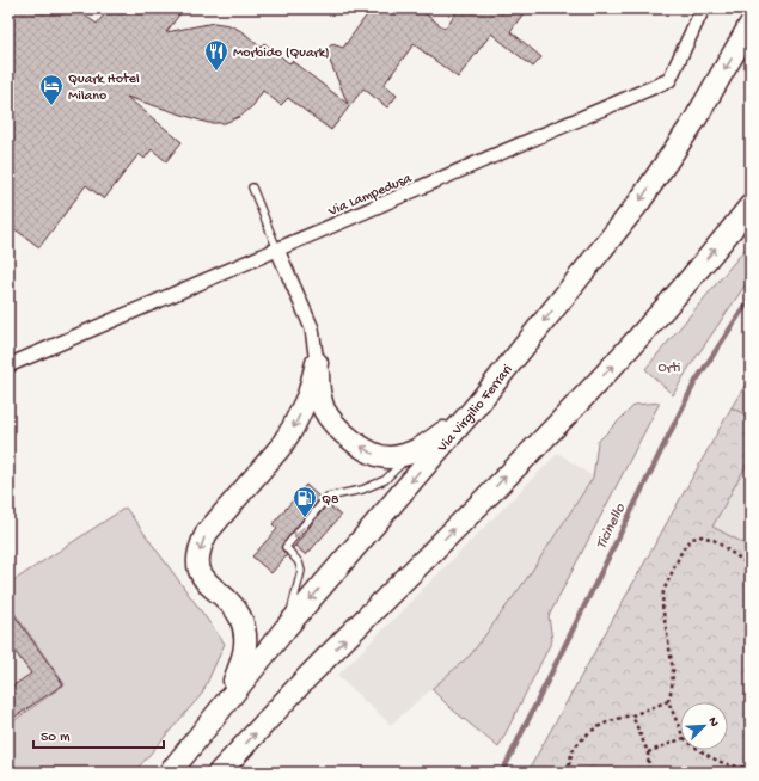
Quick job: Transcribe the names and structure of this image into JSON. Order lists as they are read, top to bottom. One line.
{"streets":{"main road":["Via Virgilio Ferrari"],"street":["Via Lampedusa"]},"water":["Ticinello"],"parks":["Orti"],"places":{"restaurant":["Morbido (Quark)"],"hotel":["Quark Hotel Milano"],"fuel station":["Q8"]},"scale_bar":"50 m","north":"top right"}
